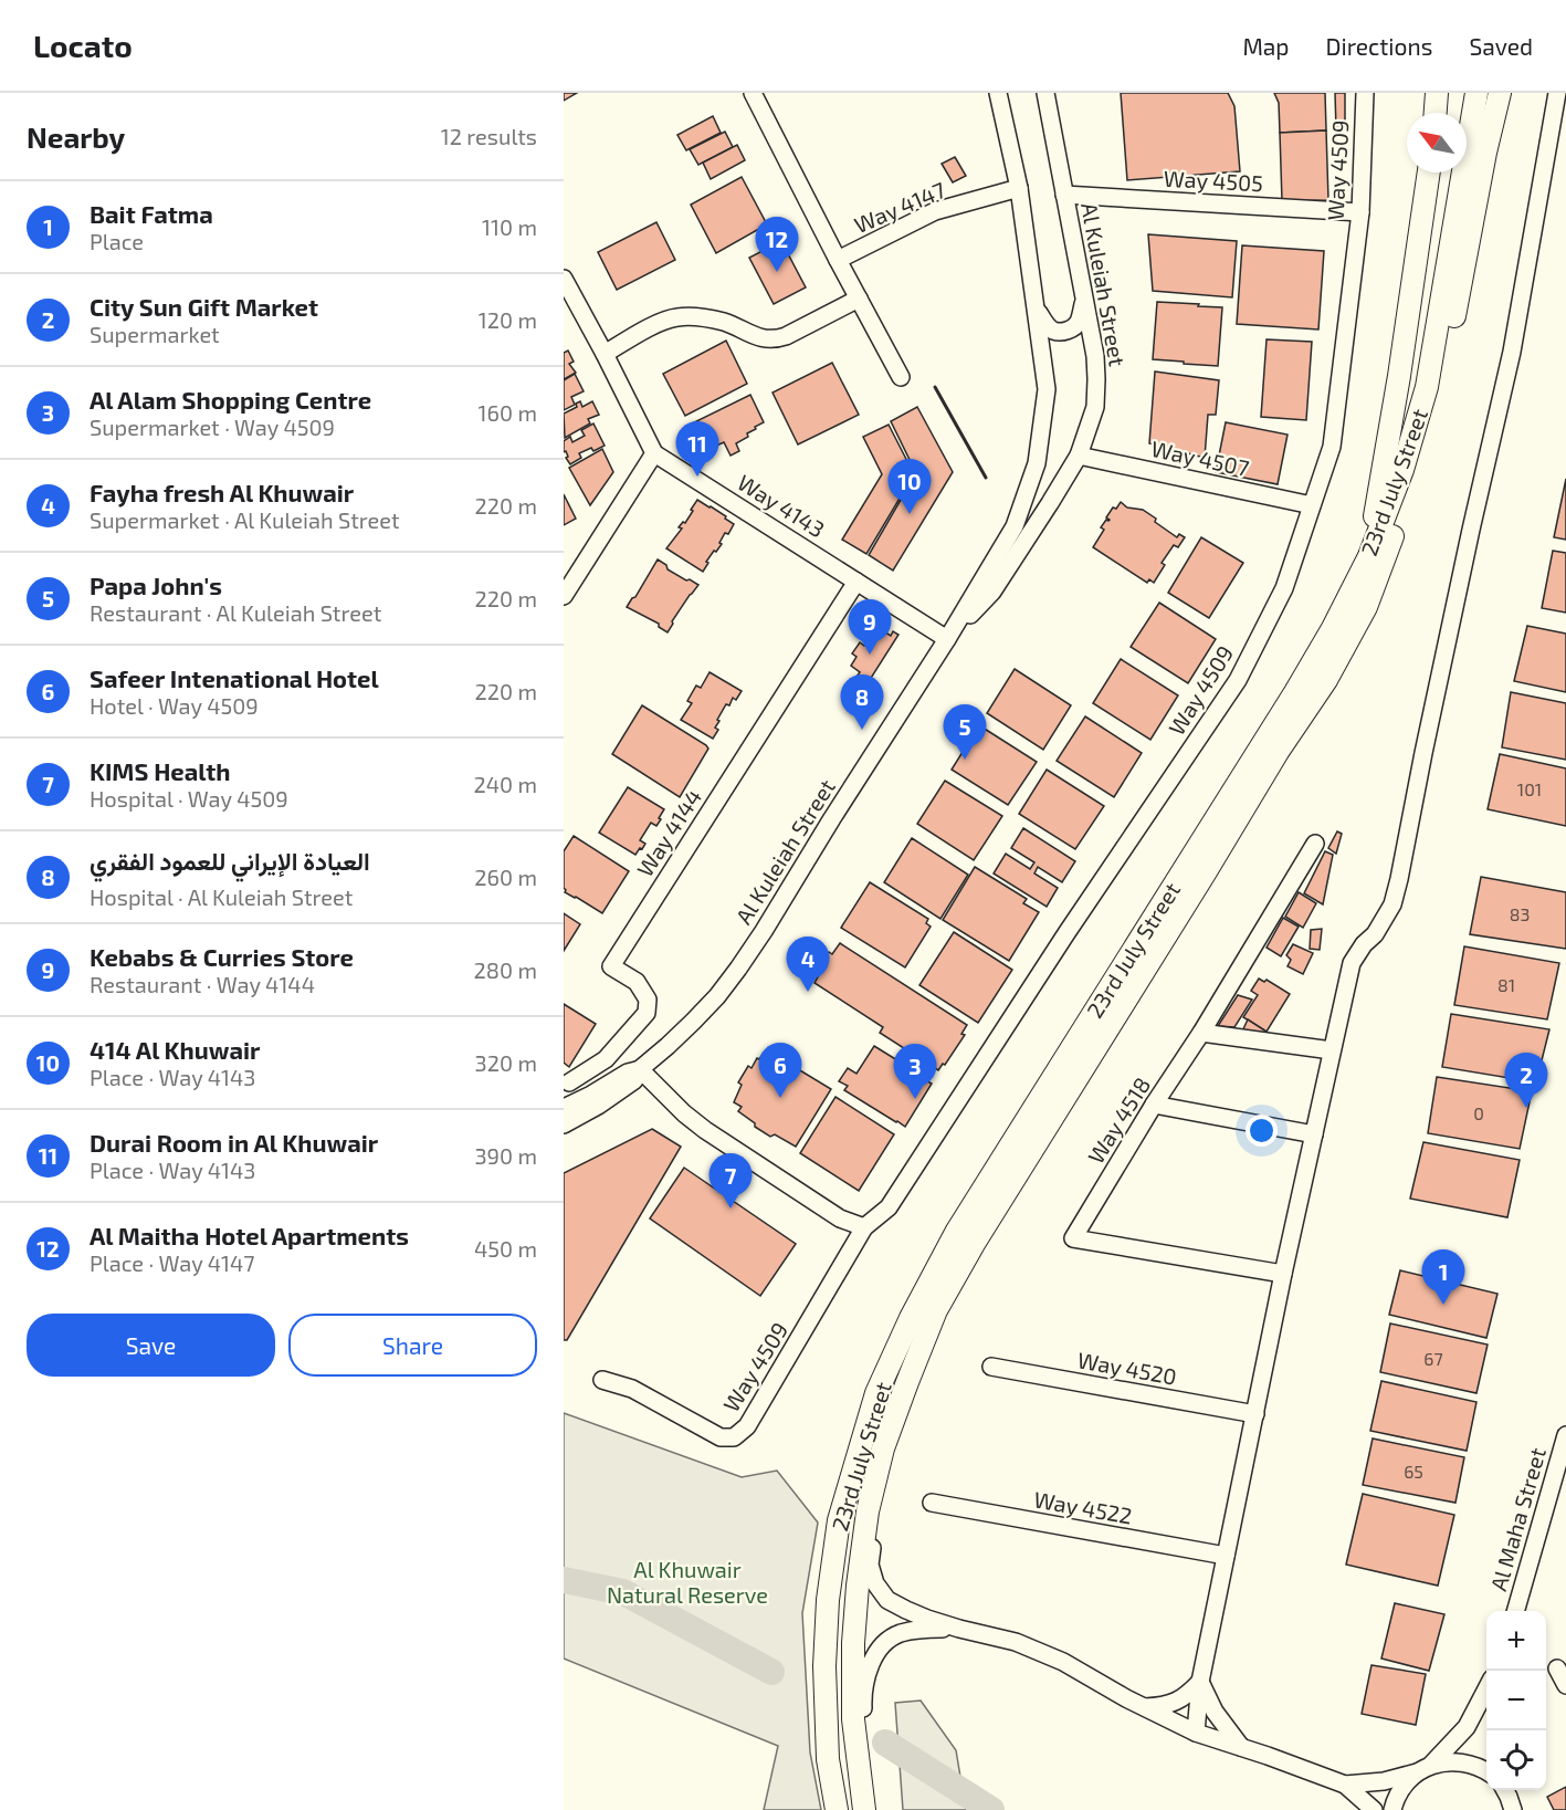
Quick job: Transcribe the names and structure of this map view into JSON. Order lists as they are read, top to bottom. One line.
{"streets":{"main road":["23rd July Street"],"street":["Way 4509","Way 4505","Way 4147","Al Kuleiah Street","Way 4507","Way 4143","Way 4144","Way 4518","Way 4520","Way 4522","Al Maha Street"]},"crossings":[["Way 4509","Way 4505"],["Way 4509","Way 4507"],["Way 4505","Al Kuleiah Street"],["Way 4147","Al Kuleiah Street"],["Al Kuleiah Street","Way 4507"],["Al Kuleiah Street","Way 4143"],["Way 4143","Way 4144"]],"parks":["Al Khuwair Natural Reserve"],"house_numbers":["101","83","81","0","67","65"],"north":"top left","page":{"header":"Locato","nav":["Map","Directions","Saved"],"heading":["Nearby","12 results"],"list":[{"mark":"1","name":"Bait Fatma","note":"Place","value":"110 m"},{"mark":"2","name":"City Sun Gift Market","note":"Supermarket","value":"120 m"},{"mark":"3","name":"Al Alam Shopping Centre","note":"Supermarket · Way 4509","value":"160 m"},{"mark":"4","name":"Fayha fresh Al Khuwair","note":"Supermarket · Al Kuleiah Street","value":"220 m"},{"mark":"5","name":"Papa John's","note":"Restaurant · Al Kuleiah Street","value":"220 m"},{"mark":"6","name":"Safeer Intenational Hotel","note":"Hotel · Way 4509","value":"220 m"},{"mark":"7","name":"KIMS Health","note":"Hospital · Way 4509","value":"240 m"},{"mark":"8","name":"العيادة الإيراني للعمود الفقري","note":"Hospital · Al Kuleiah Street","value":"260 m"},{"mark":"9","name":"Kebabs & Curries Store","note":"Restaurant · Way 4144","value":"280 m"},{"mark":"10","name":"414 Al Khuwair","note":"Place · Way 4143","value":"320 m"},{"mark":"11","name":"Durai Room in Al Khuwair","note":"Place · Way 4143","value":"390 m"},{"mark":"12","name":"Al Maitha Hotel Apartments","note":"Place · Way 4147","value":"450 m"}],"pins":["12","11","10","9","8","5","4","6","3","2","7","1"],"buttons":["Save","Share"],"map_buttons":["+","−"]}}
